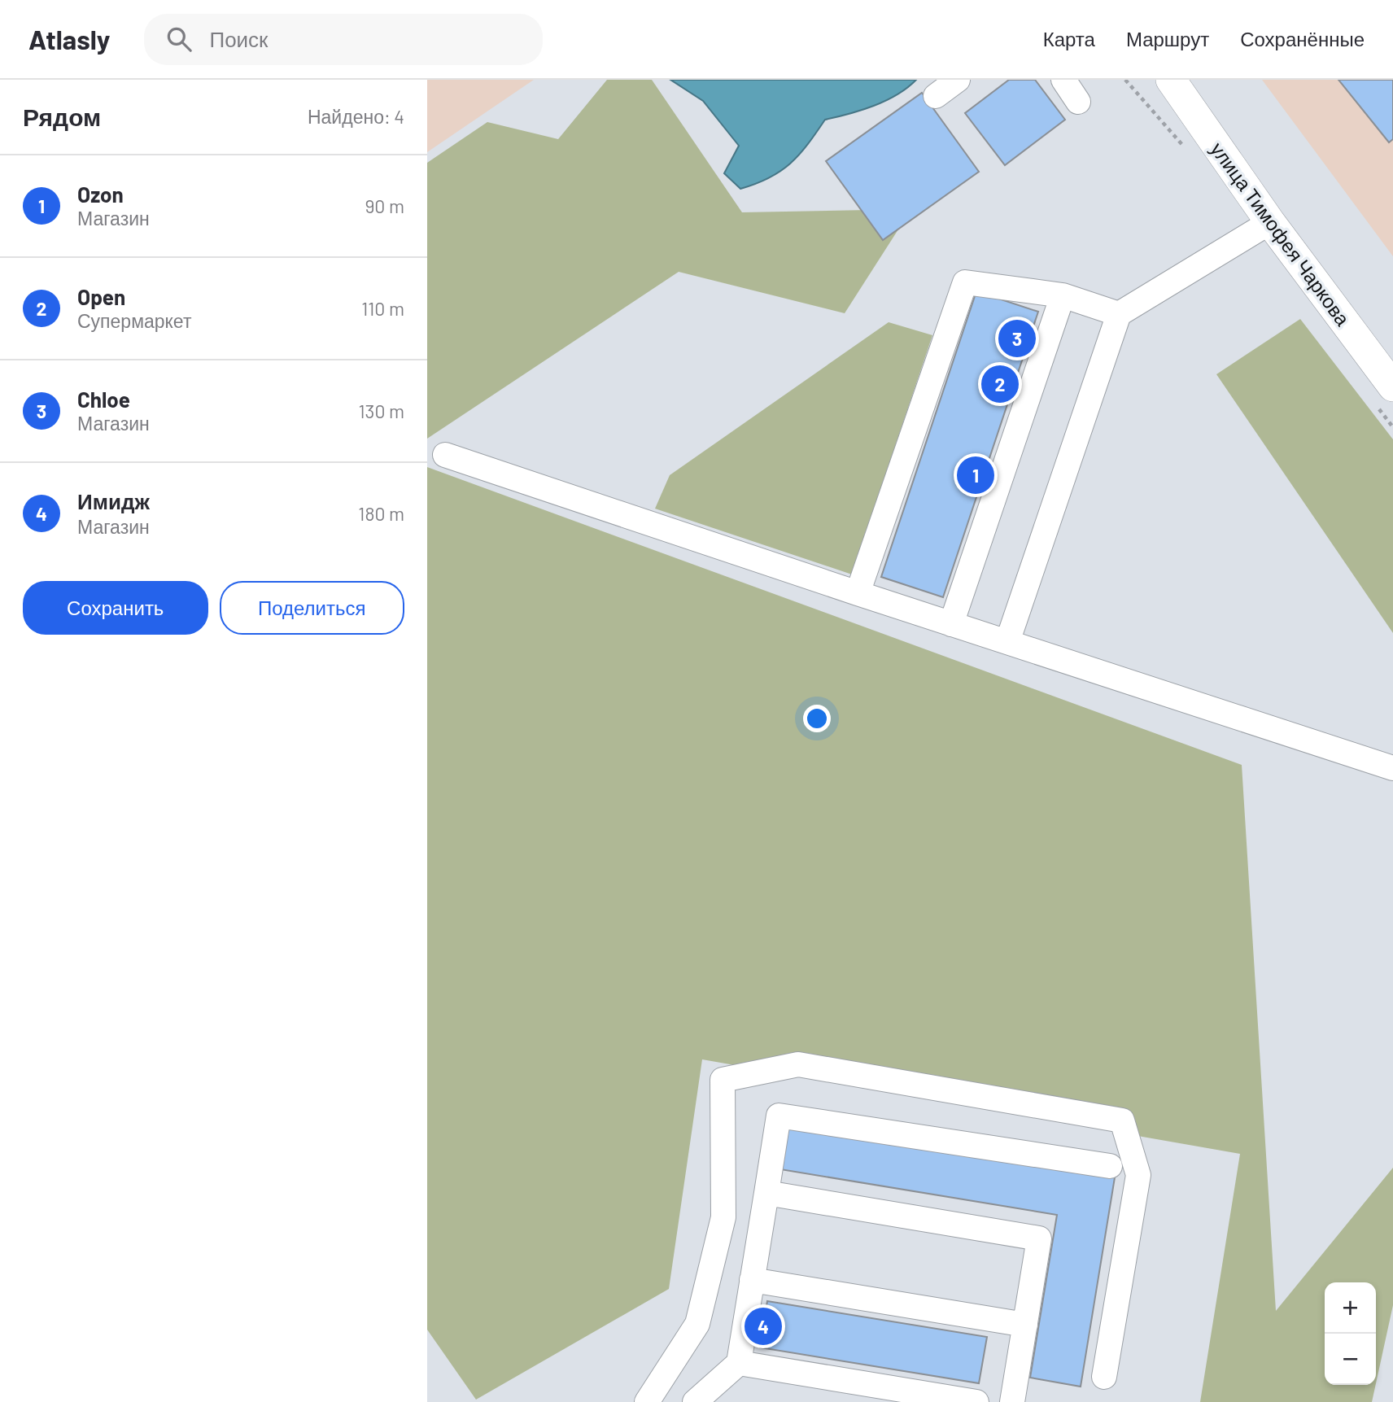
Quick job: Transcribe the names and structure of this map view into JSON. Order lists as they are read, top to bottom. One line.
{"streets":{"main road":["улица Тимофея Чаркова"]},"page":{"header":"Atlasly","search":"Поиск","nav":["Карта","Маршрут","Сохранённые"],"heading":["Рядом","Найдено: 4"],"list":[{"mark":"1","name":"Ozon","note":"Магазин","value":"90 m"},{"mark":"2","name":"Open","note":"Супермаркет","value":"110 m"},{"mark":"3","name":"Chloe","note":"Магазин","value":"130 m"},{"mark":"4","name":"Имидж","note":"Магазин","value":"180 m"}],"pins":["3","2","1","4"],"buttons":["Сохранить","Поделиться"],"map_buttons":["+","−"]}}
